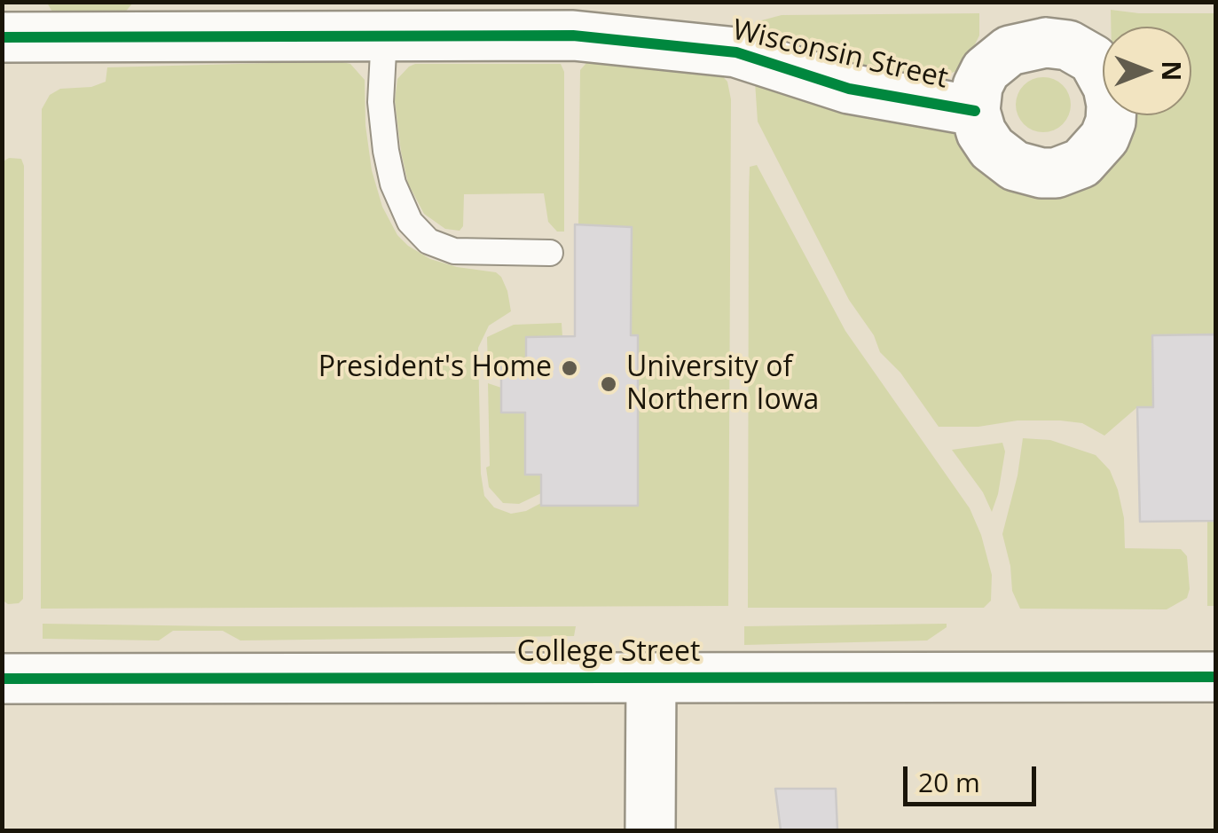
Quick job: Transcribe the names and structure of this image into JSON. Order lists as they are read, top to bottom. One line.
{"streets":{"street":["Wisconsin Street","College Street"]},"places":["President's Home","University of Northern Iowa"],"scale_bar":"20 m","north":"right"}
